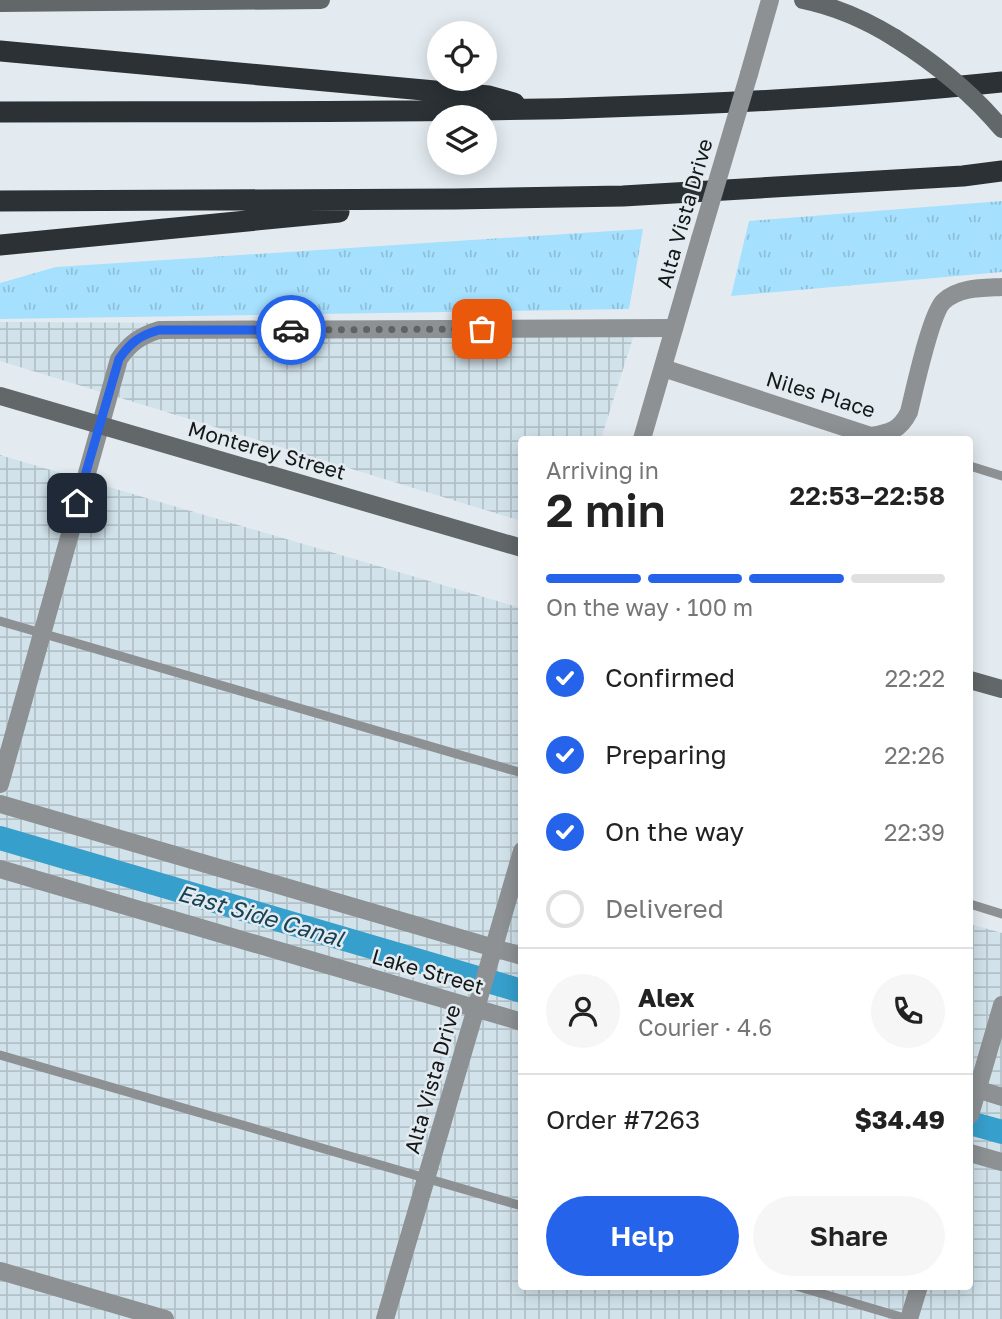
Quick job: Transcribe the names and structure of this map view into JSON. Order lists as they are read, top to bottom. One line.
{"streets":{"main road":["Monterey Street"],"street":["Alta Vista Drive","Niles Place","Lake Street"]},"crossings":[["Alta Vista Drive","Niles Place"],["Alta Vista Drive","Lake Street"]],"water":["East Side Canal"],"page":{"heading":["2 min","Arriving in","22:53–22:58"],"panel":["Alex","Courier · 4.6","Order #7263","$34.49"],"bar":"On the way · 100 m","list":[["Confirmed","22:22"],["Preparing","22:26"],["On the way","22:39"],"Delivered"],"buttons":["Help","Share"]}}
